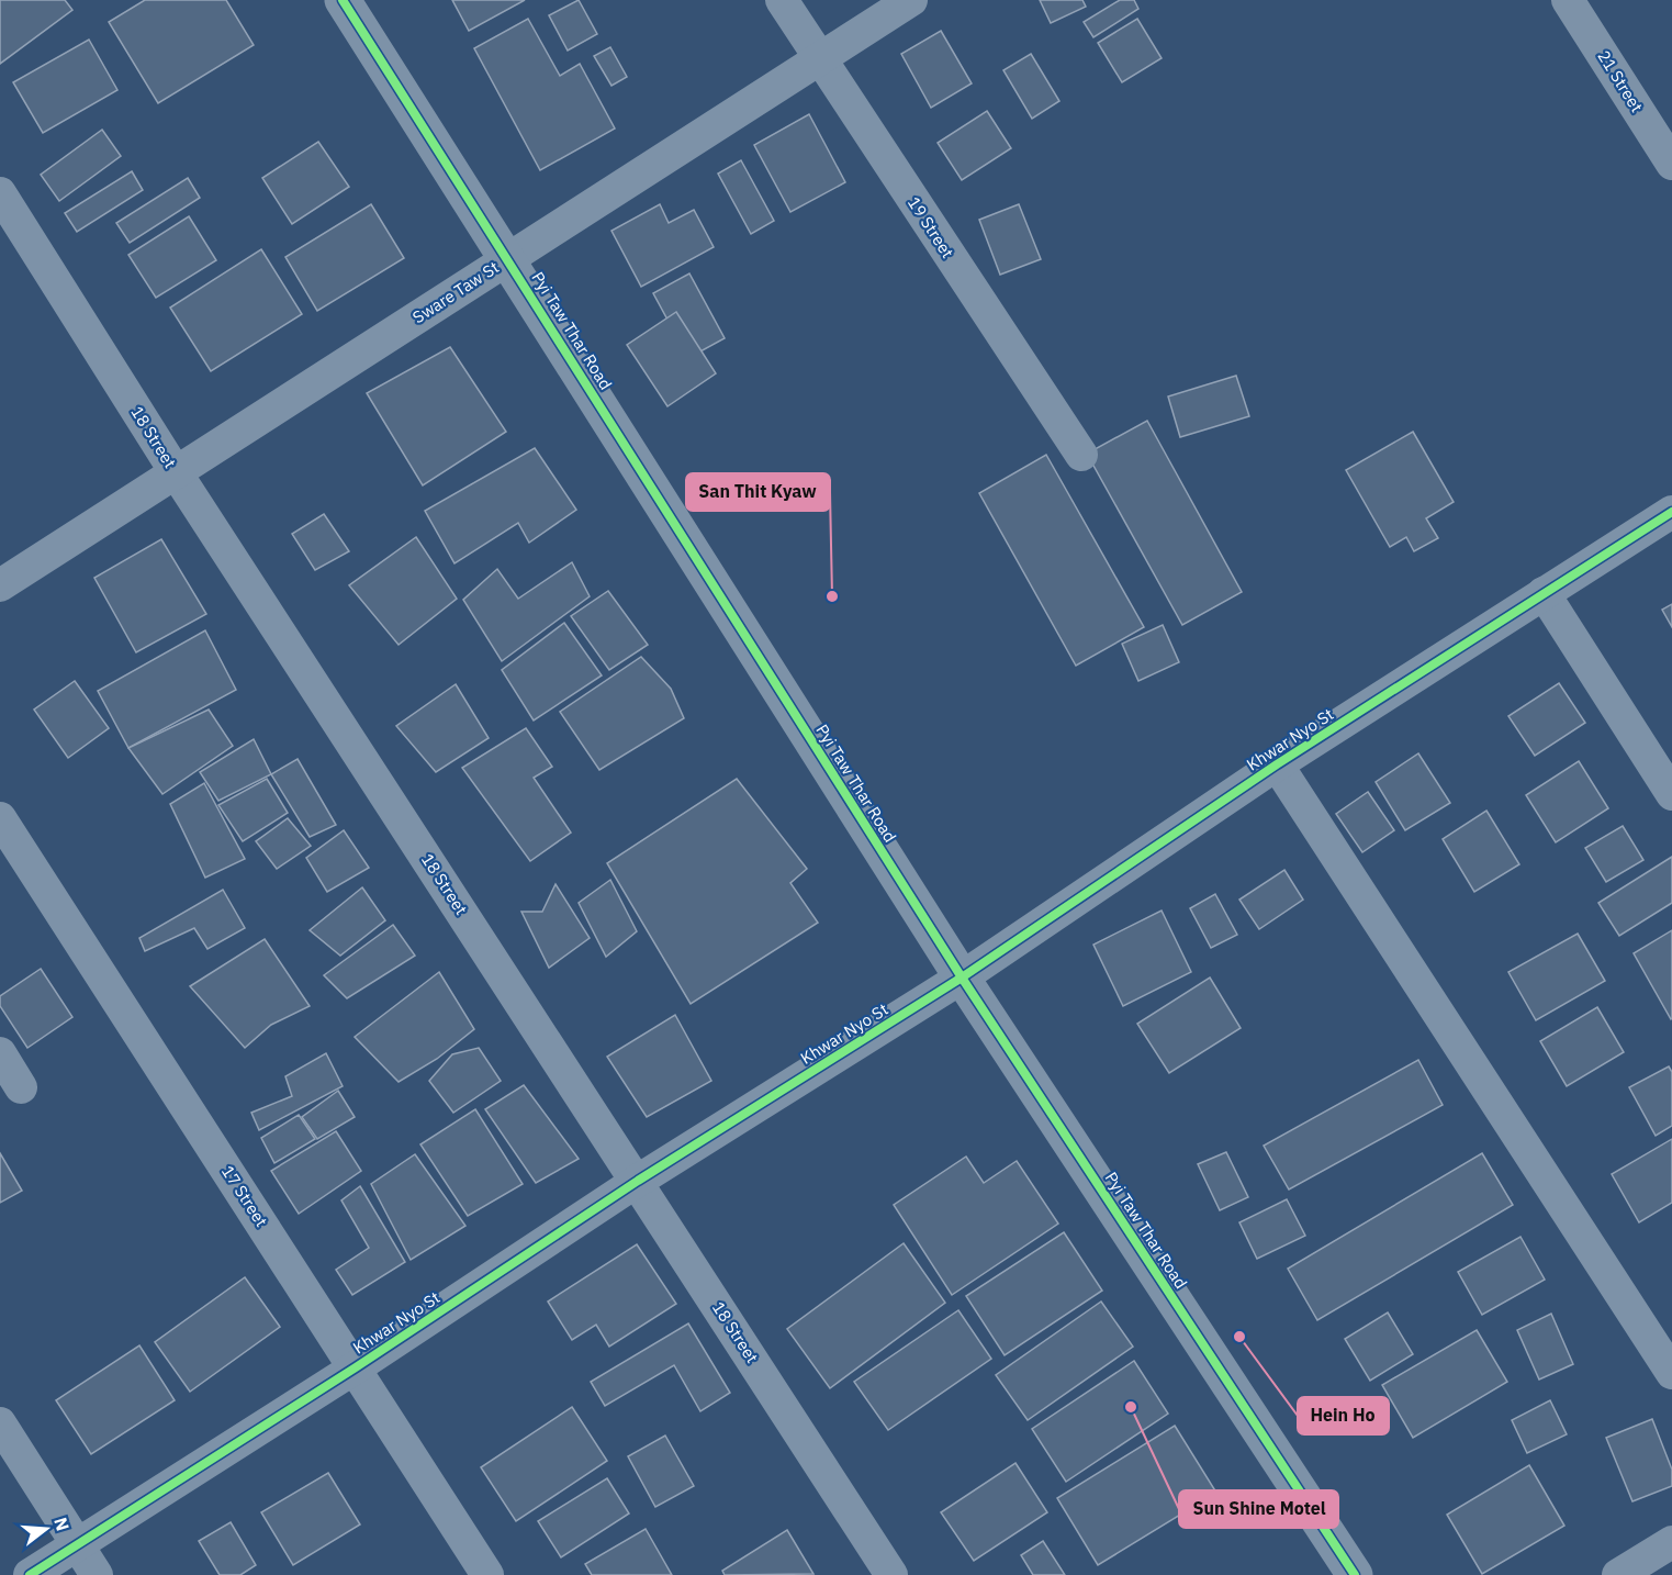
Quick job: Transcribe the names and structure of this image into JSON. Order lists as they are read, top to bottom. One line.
{"streets":{"street":["21 Street","19 Street","Sware Taw St","Pyi Taw Thar Road","18 Street","Khwar Nyo St","17 Street"]},"crossings":[["19 Street","Sware Taw St"],["Sware Taw St","Pyi Taw Thar Road"],["Sware Taw St","18 Street"],["Pyi Taw Thar Road","Khwar Nyo St"],["18 Street","Khwar Nyo St"],["Khwar Nyo St","17 Street"]],"places":["San Thit Kyaw","Hein Ho","Sun Shine Motel"],"north":"right"}
